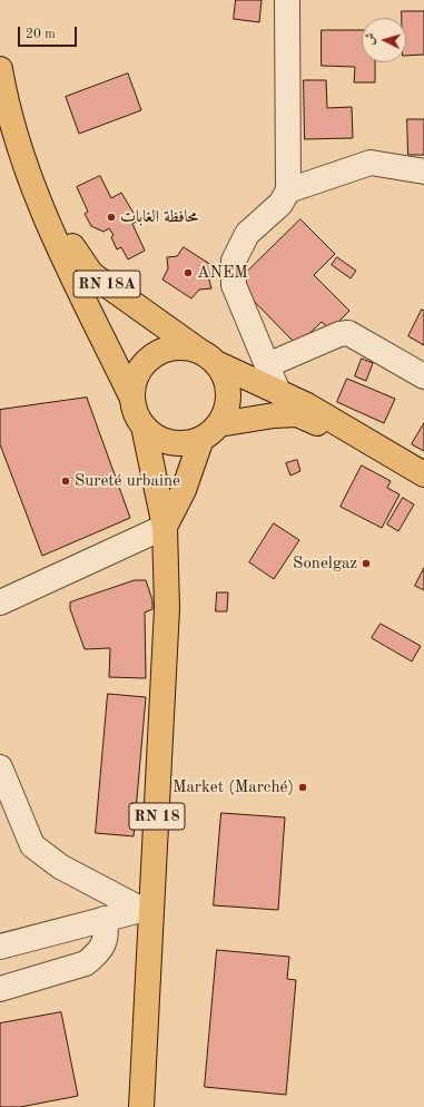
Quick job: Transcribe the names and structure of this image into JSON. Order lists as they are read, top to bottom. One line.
{"streets":{"main road":["RN 18A","RN 18"]},"crossings":[["RN 18A","RN 18"]],"places":["محافظة الغابات","ANEM","Sureté urbaine","Sonelgaz","Market (Marché)"],"scale_bar":"20 m","north":"left"}
